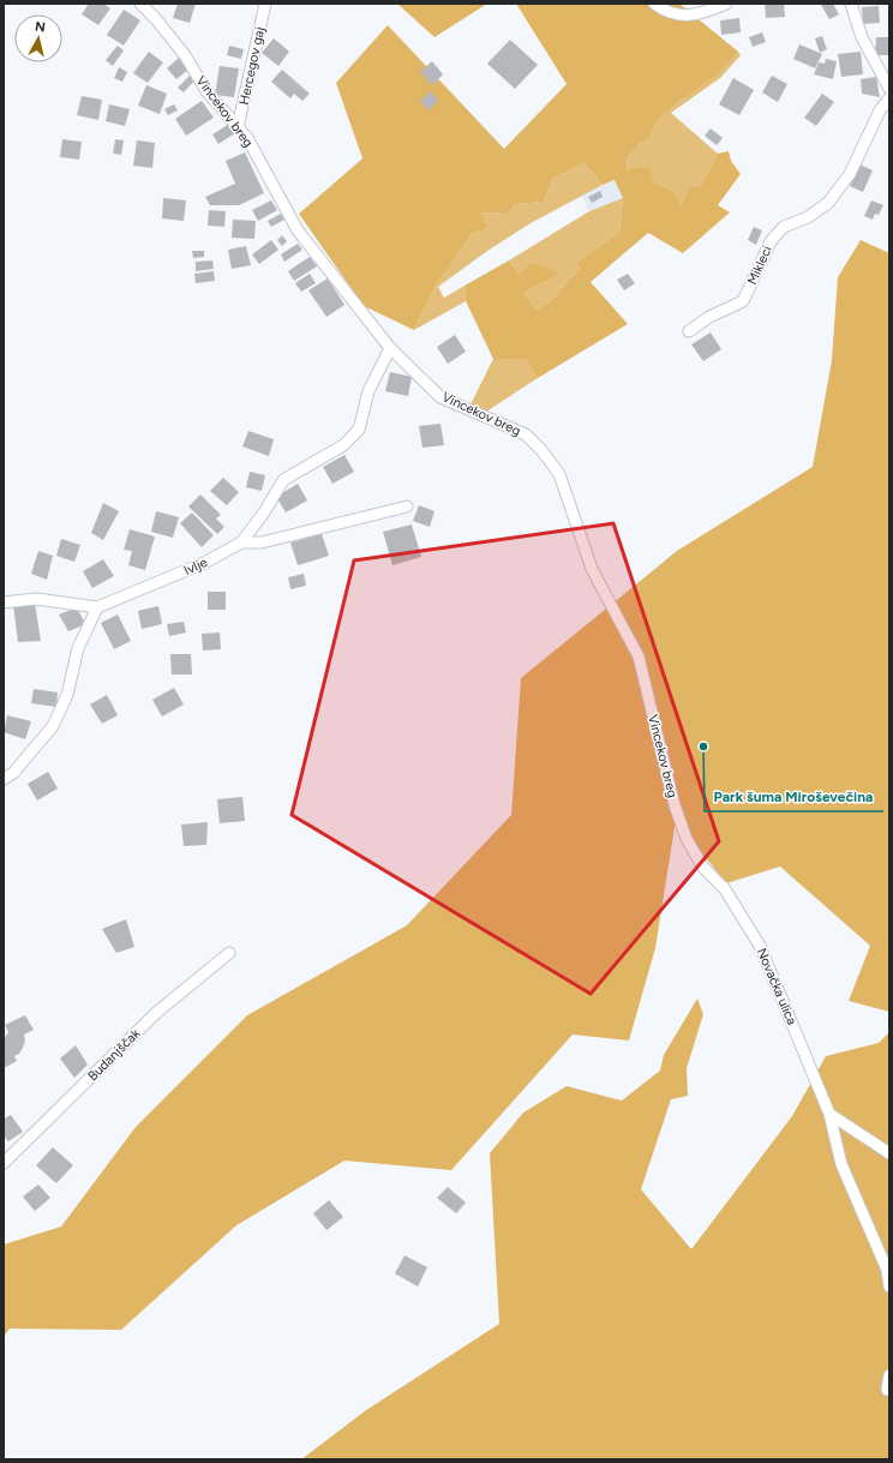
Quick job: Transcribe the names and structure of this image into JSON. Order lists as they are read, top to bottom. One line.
{"streets":{"street":["Hercegov gaj","Vincekov breg","Mikleci","Ivlje","Novačka ulica","Budanjščak"]},"crossings":[["Hercegov gaj","Vincekov breg"],["Vincekov breg","Ivlje"],["Vincekov breg","Novačka ulica"]],"places":["Park šuma Miroševečina"],"north":"top"}
